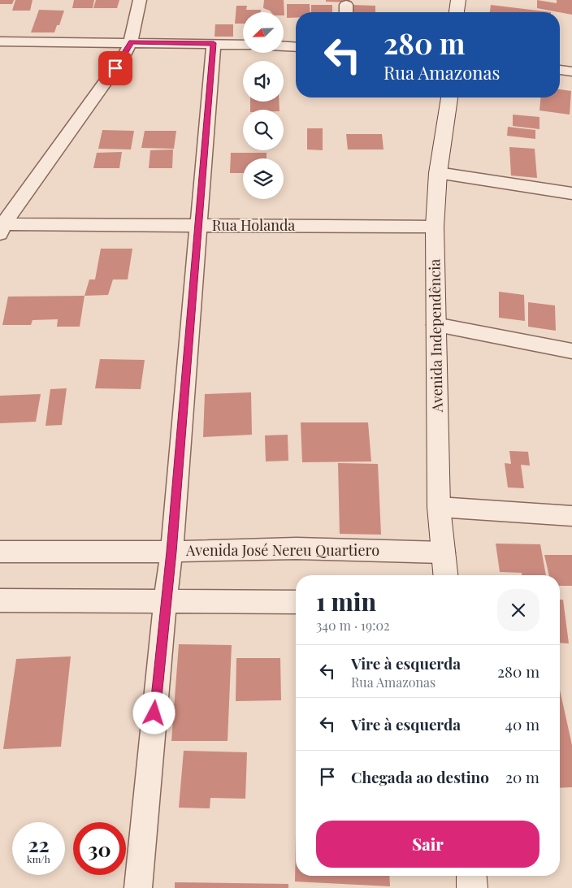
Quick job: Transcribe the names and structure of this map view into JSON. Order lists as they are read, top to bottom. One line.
{"streets":{"street":["Rua Holanda","Avenida Independência","Avenida José Nereu Quartiero"]},"crossings":[["Rua Holanda","Avenida Independência"],["Avenida Independência","Avenida José Nereu Quartiero"]],"north":"bottom left","page":{"turn":["280 m","Rua Amazonas"],"heading":["1 min","340 m · 19:02"],"list":[{"name":"Vire à esquerda","note":"Rua Amazonas","value":"280 m"},{"name":"Vire à esquerda","value":"40 m"},{"name":"Chegada ao destino","value":"20 m"}],"buttons":"Sair","speed":"22 km/h","limit":"30"}}
